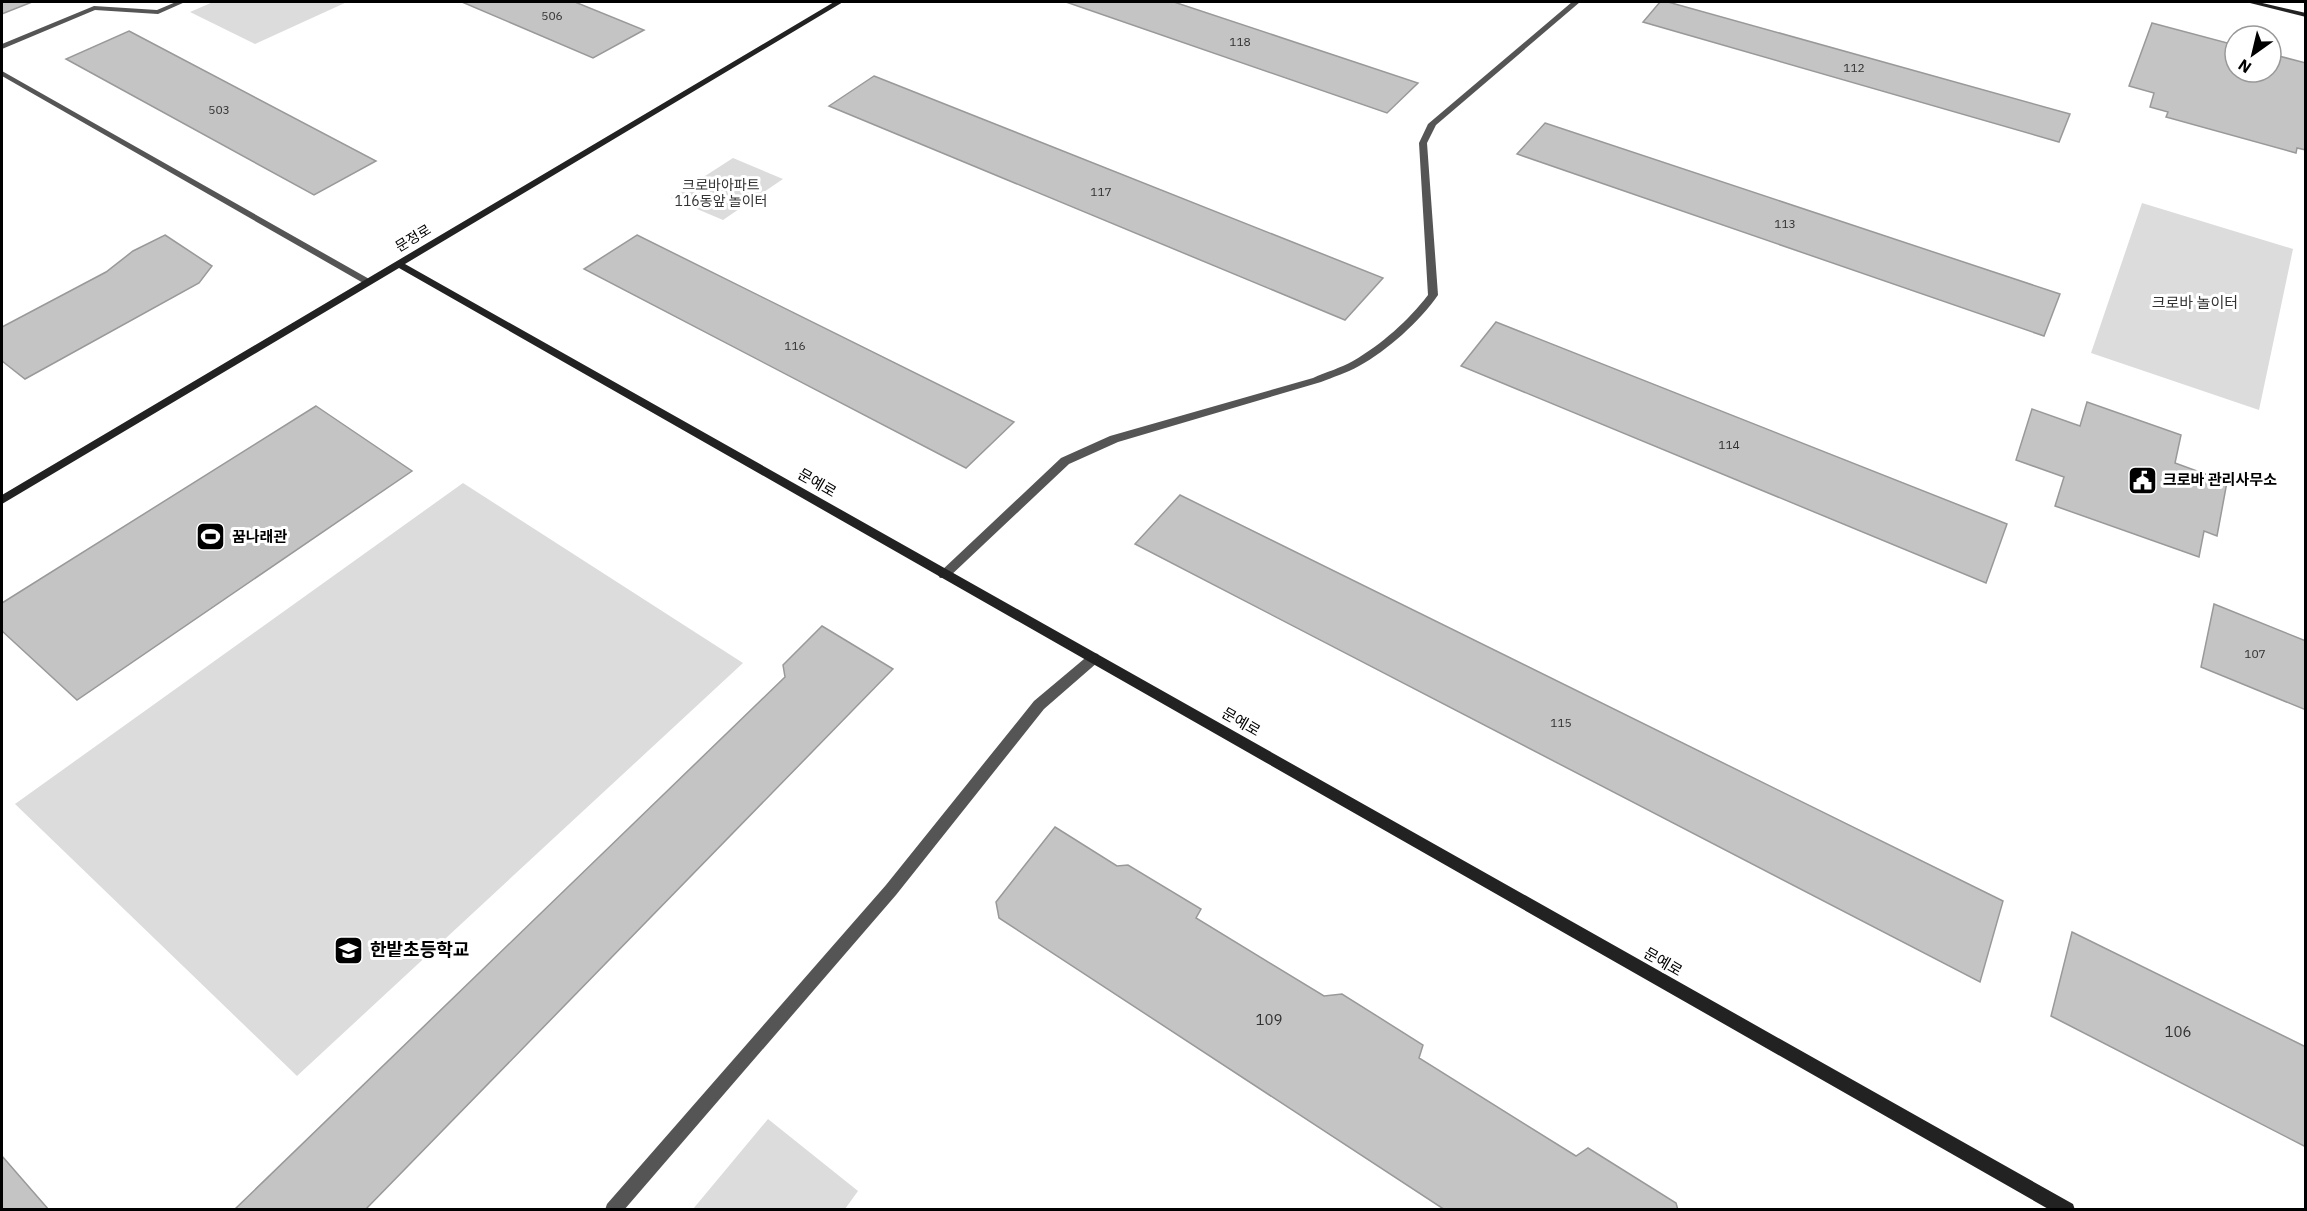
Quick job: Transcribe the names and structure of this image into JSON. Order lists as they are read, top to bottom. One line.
{"streets":{"main road":["문정로","문예로"]},"crossings":[["문정로","문예로"]],"parks":["크로바아파트 116동앞 놀이터","크로바 놀이터"],"places":{"public building":["크로바 관리사무소"],"sports":["꿈나래관"],"school or university":["한밭초등학교"]},"house_numbers":["506","118","112","503","117","113","116","114","107","115","109","106"],"north":"bottom left"}
